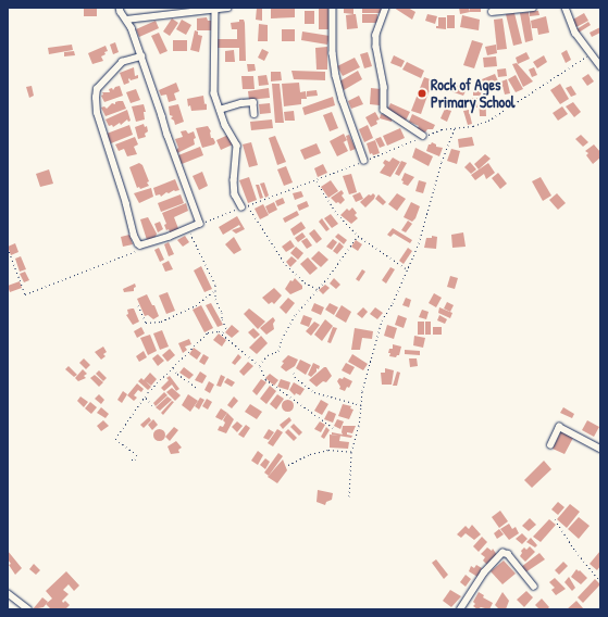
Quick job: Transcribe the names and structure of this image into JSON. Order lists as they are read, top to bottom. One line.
{"places":["Rock of Ages Primary School"]}
